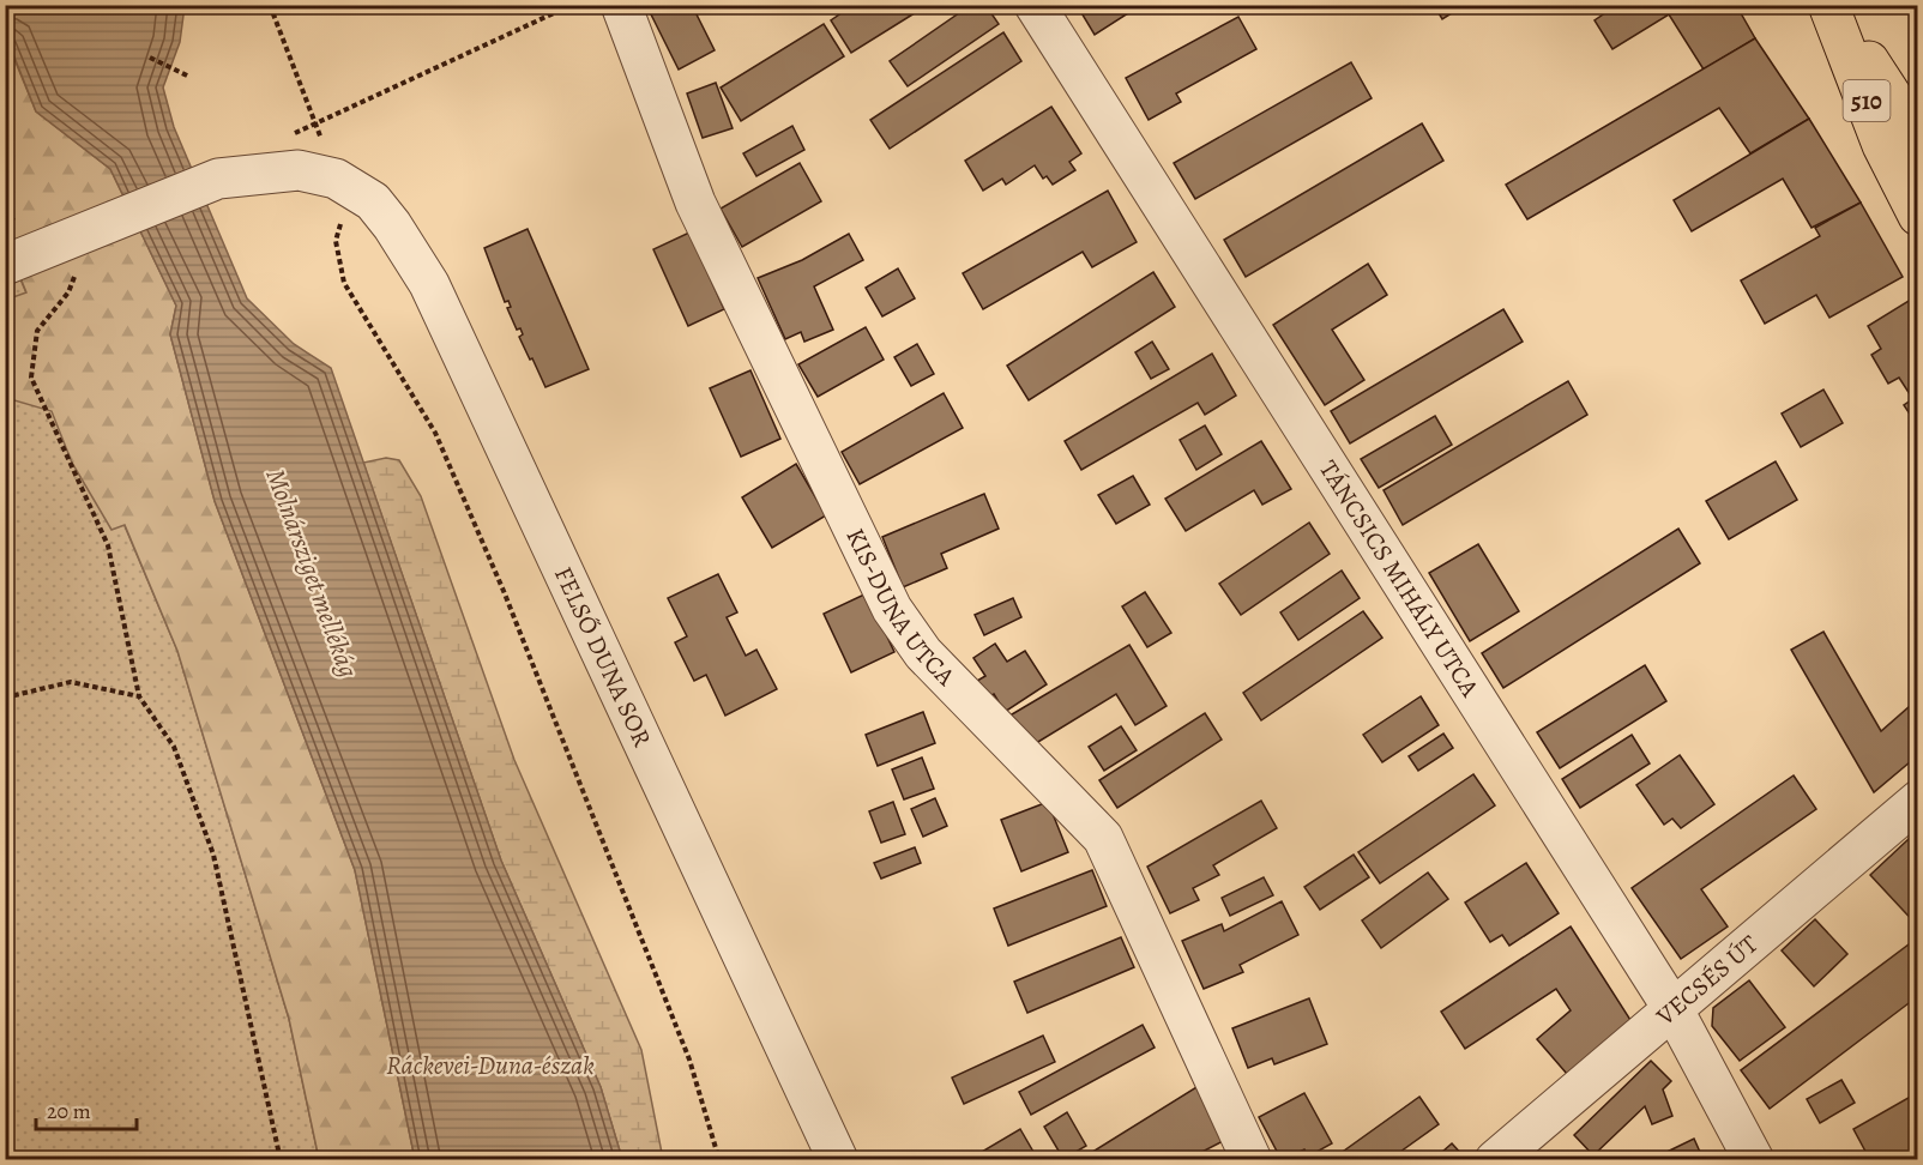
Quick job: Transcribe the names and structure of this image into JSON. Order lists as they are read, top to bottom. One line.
{"streets":{"main road":["510"],"street":["TÁNCSICS MIHÁLY UTCA","KIS-DUNA UTCA","FELSŐ DUNA SOR","VECSÉS ÚT"]},"crossings":[["TÁNCSICS MIHÁLY UTCA","VECSÉS ÚT"]],"water":["Molnársziget mellékág","Ráckevei-Duna-észak"],"scale_bar":"20 m"}
